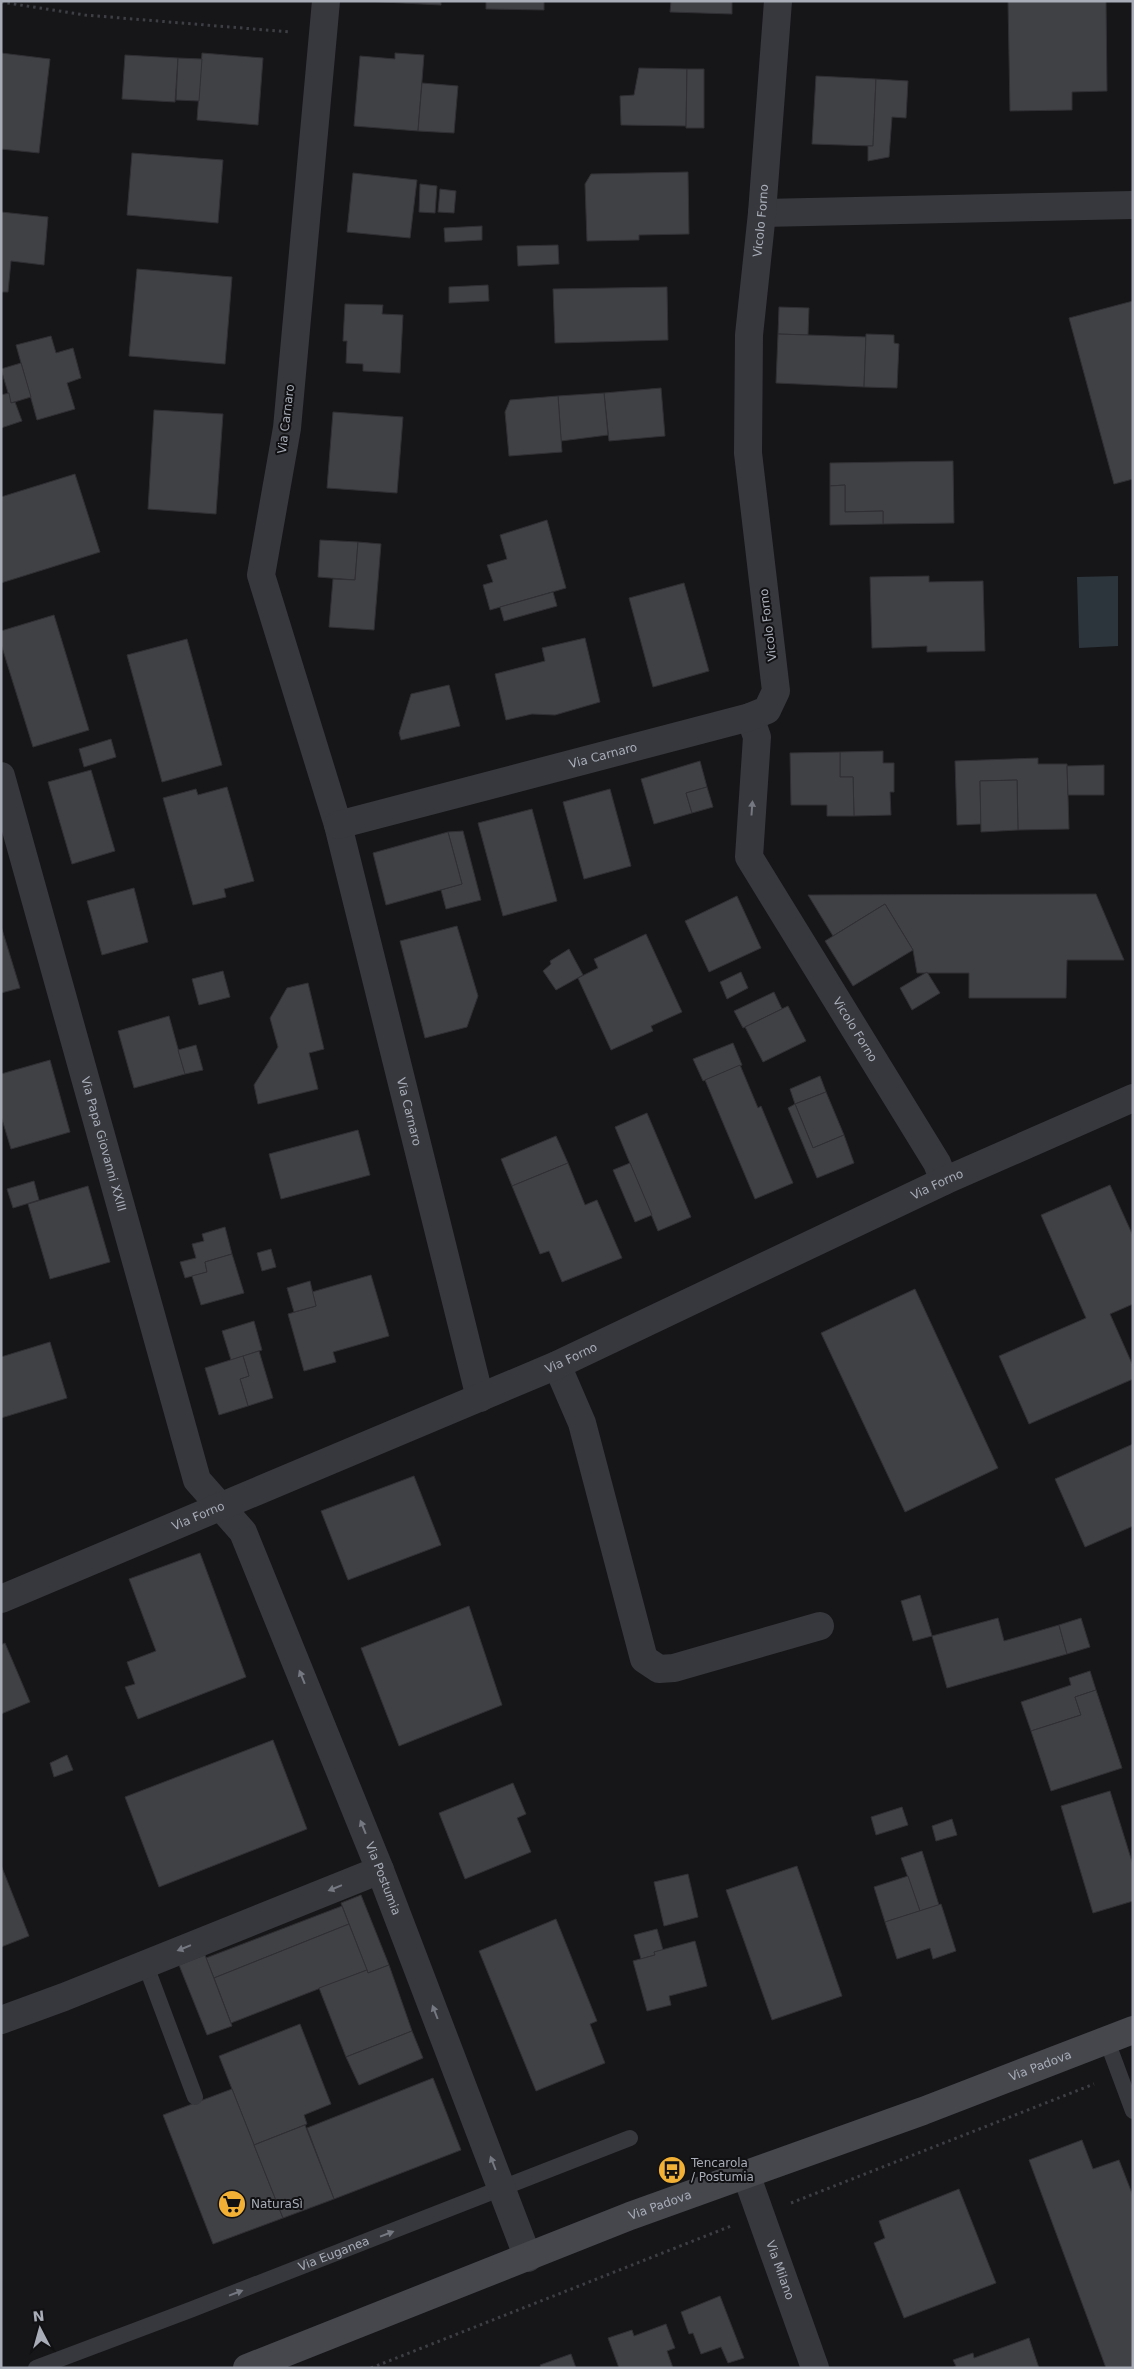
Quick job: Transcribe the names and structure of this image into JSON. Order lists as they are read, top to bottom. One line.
{"streets":{"main road":["Via Padova"],"street":["Vicolo Forno","Via Carnaro","Via Papa Giovanni XXIII","Via Forno","Via Postumia","Via Milano"],"lane":["Via Euganea"]},"crossings":[["Vicolo Forno","Via Carnaro"],["Vicolo Forno","Via Forno"],["Via Carnaro","Via Forno"],["Via Papa Giovanni XXIII","Via Forno"],["Via Papa Giovanni XXIII","Via Postumia"],["Via Forno","Via Postumia"],["Via Postumia","Via Padova"],["Via Postumia","Via Euganea"],["Via Padova","Via Milano"]],"one_way":["Vicolo Forno","Via Postumia","Via Euganea"],"places":{"bus stop":["Tencarola / Postumia"],"supermarket":["NaturaSì"]},"north":"top"}
